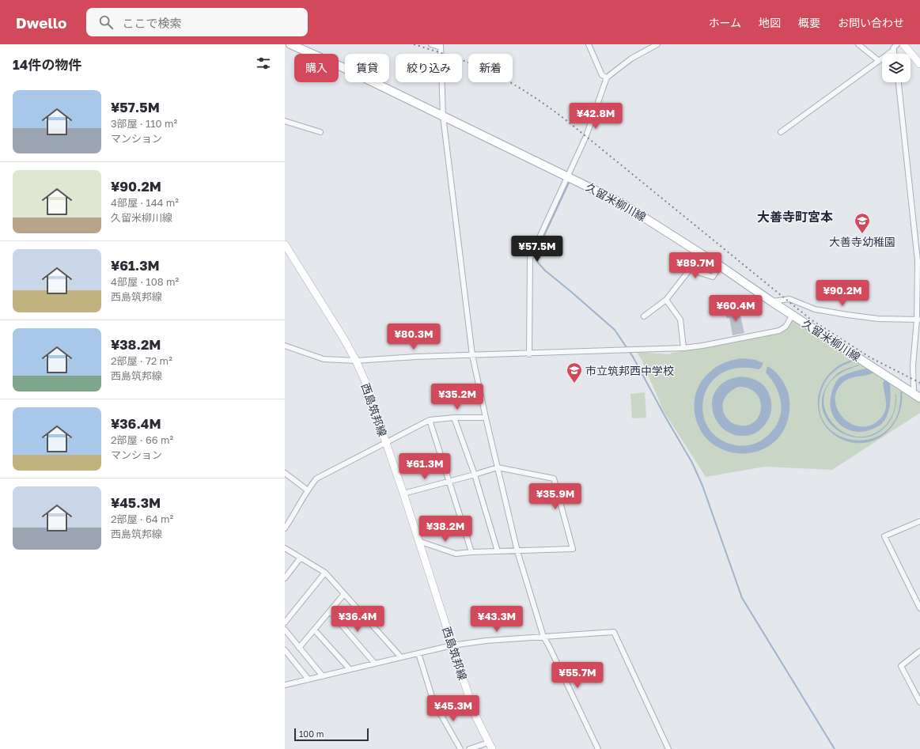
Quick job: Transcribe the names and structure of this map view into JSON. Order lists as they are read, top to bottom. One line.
{"streets":{"main road":["久留米柳川線","西島筑邦線"]},"districts":["大善寺町宮本"],"places":{"school or university":["大善寺幼稚園","市立筑邦西中学校"]},"scale_bar":"100 m","page":{"header":"Dwello","search":"ここで検索","nav":["ホーム","地図","概要","お問い合わせ"],"heading":"14件の物件","chip":["購入","賃貸","絞り込み","新着"],"list":[{"name":"¥57.5M","note":"3部屋 · 110 m² · マンション"},{"name":"¥90.2M","note":"4部屋 · 144 m² · 久留米柳川線"},{"name":"¥61.3M","note":"4部屋 · 108 m² · 西島筑邦線"},{"name":"¥38.2M","note":"2部屋 · 72 m² · 西島筑邦線"},{"name":"¥36.4M","note":"2部屋 · 66 m² · マンション"},{"name":"¥45.3M","note":"2部屋 · 64 m² · 西島筑邦線"}],"price":["¥42.8M","¥57.5M","¥89.7M","¥90.2M","¥60.4M","¥80.3M","¥35.2M","¥61.3M","¥35.9M","¥38.2M","¥36.4M","¥43.3M","¥55.7M","¥45.3M"],"scale":"100 m"}}
